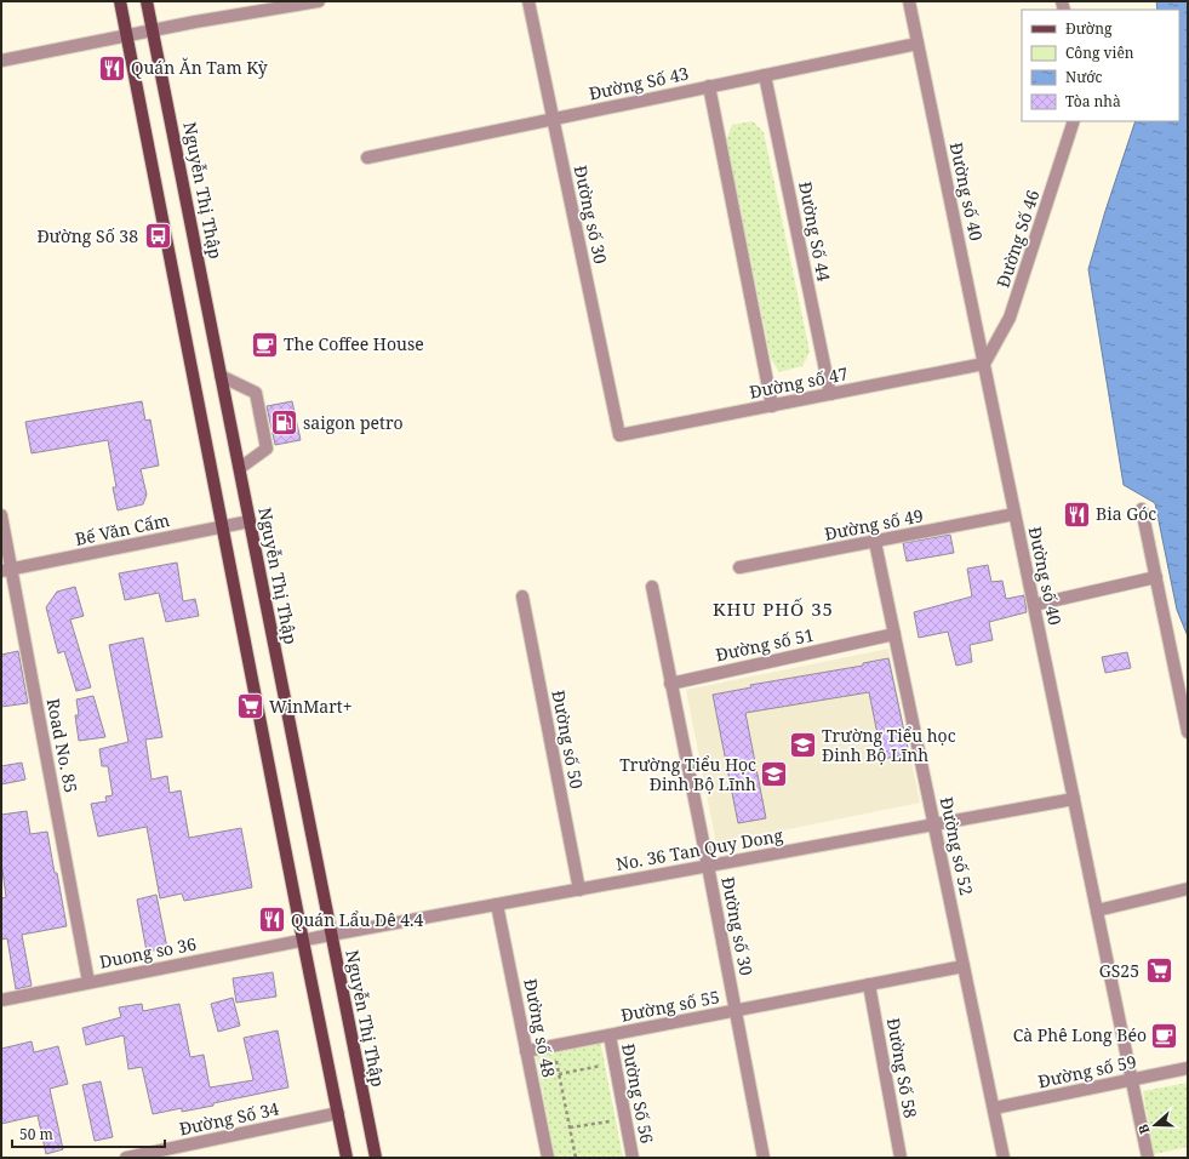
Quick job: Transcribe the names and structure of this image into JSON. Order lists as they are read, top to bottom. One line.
{"streets":{"main road":["Nguyễn Thị Thập"],"street":["Đường Số 43","Đường số 40","Đường số 30","Đường Số 44","Đường Số 46","Đường số 47","Đường số 49","Bế Văn Cấm","Đường số 51","Đường số 50","Road No. 85","Đường số 52","No. 36 Tan Quy Dong","Duong so 36","Đường số 55","Đường số 48","Đường Số 58","Đường số 59","Đường Số 56","Đường Số 34"]},"crossings":[["Đường Số 43","Đường số 40"],["Đường Số 43","Đường số 30"],["Đường Số 43","Đường Số 44"],["Nguyễn Thị Thập","Bế Văn Cấm"],["Nguyễn Thị Thập","No. 36 Tan Quy Dong"],["Nguyễn Thị Thập","Duong so 36"],["Đường số 40","Đường Số 46"],["Đường số 40","Đường số 47"],["Đường số 40","Đường số 49"],["Đường số 40","No. 36 Tan Quy Dong"],["Đường số 40","Đường số 59"],["Đường số 30","Đường số 47"],["Đường số 30","Đường số 51"],["Đường số 30","No. 36 Tan Quy Dong"],["Đường số 30","Đường số 55"],["Đường Số 44","Đường số 47"],["Đường Số 46","Đường số 47"],["Đường số 49","Đường số 52"],["Bế Văn Cấm","Road No. 85"],["Đường số 51","Đường số 52"],["Đường số 50","No. 36 Tan Quy Dong"],["Road No. 85","Duong so 36"],["Đường số 52","No. 36 Tan Quy Dong"],["Đường số 52","Đường số 55"],["Đường số 52","Đường số 59"],["No. 36 Tan Quy Dong","Duong so 36"],["No. 36 Tan Quy Dong","Đường số 48"],["Đường số 55","Đường số 48"],["Đường số 55","Đường Số 58"],["Đường số 55","Đường Số 56"]],"districts":["KHU PHỐ 35"],"places":{"restaurant":["Quán Ăn Tam Kỳ","Bia Góc","Quán Lẩu Dê 4.4"],"bus stop":["Đường Số 38"],"cafe":["The Coffee House","Cà Phê Long Béo"],"fuel station":["saigon petro"],"supermarket":["WinMart+","GS25"],"school or university":["Trường Tiểu học Đinh Bộ Lĩnh","Trường Tiểu Học Đinh Bộ Lĩnh"]},"legend":["Đường","Công viên","Nước","Tòa nhà"],"scale_bar":"50 m","north":"left"}
